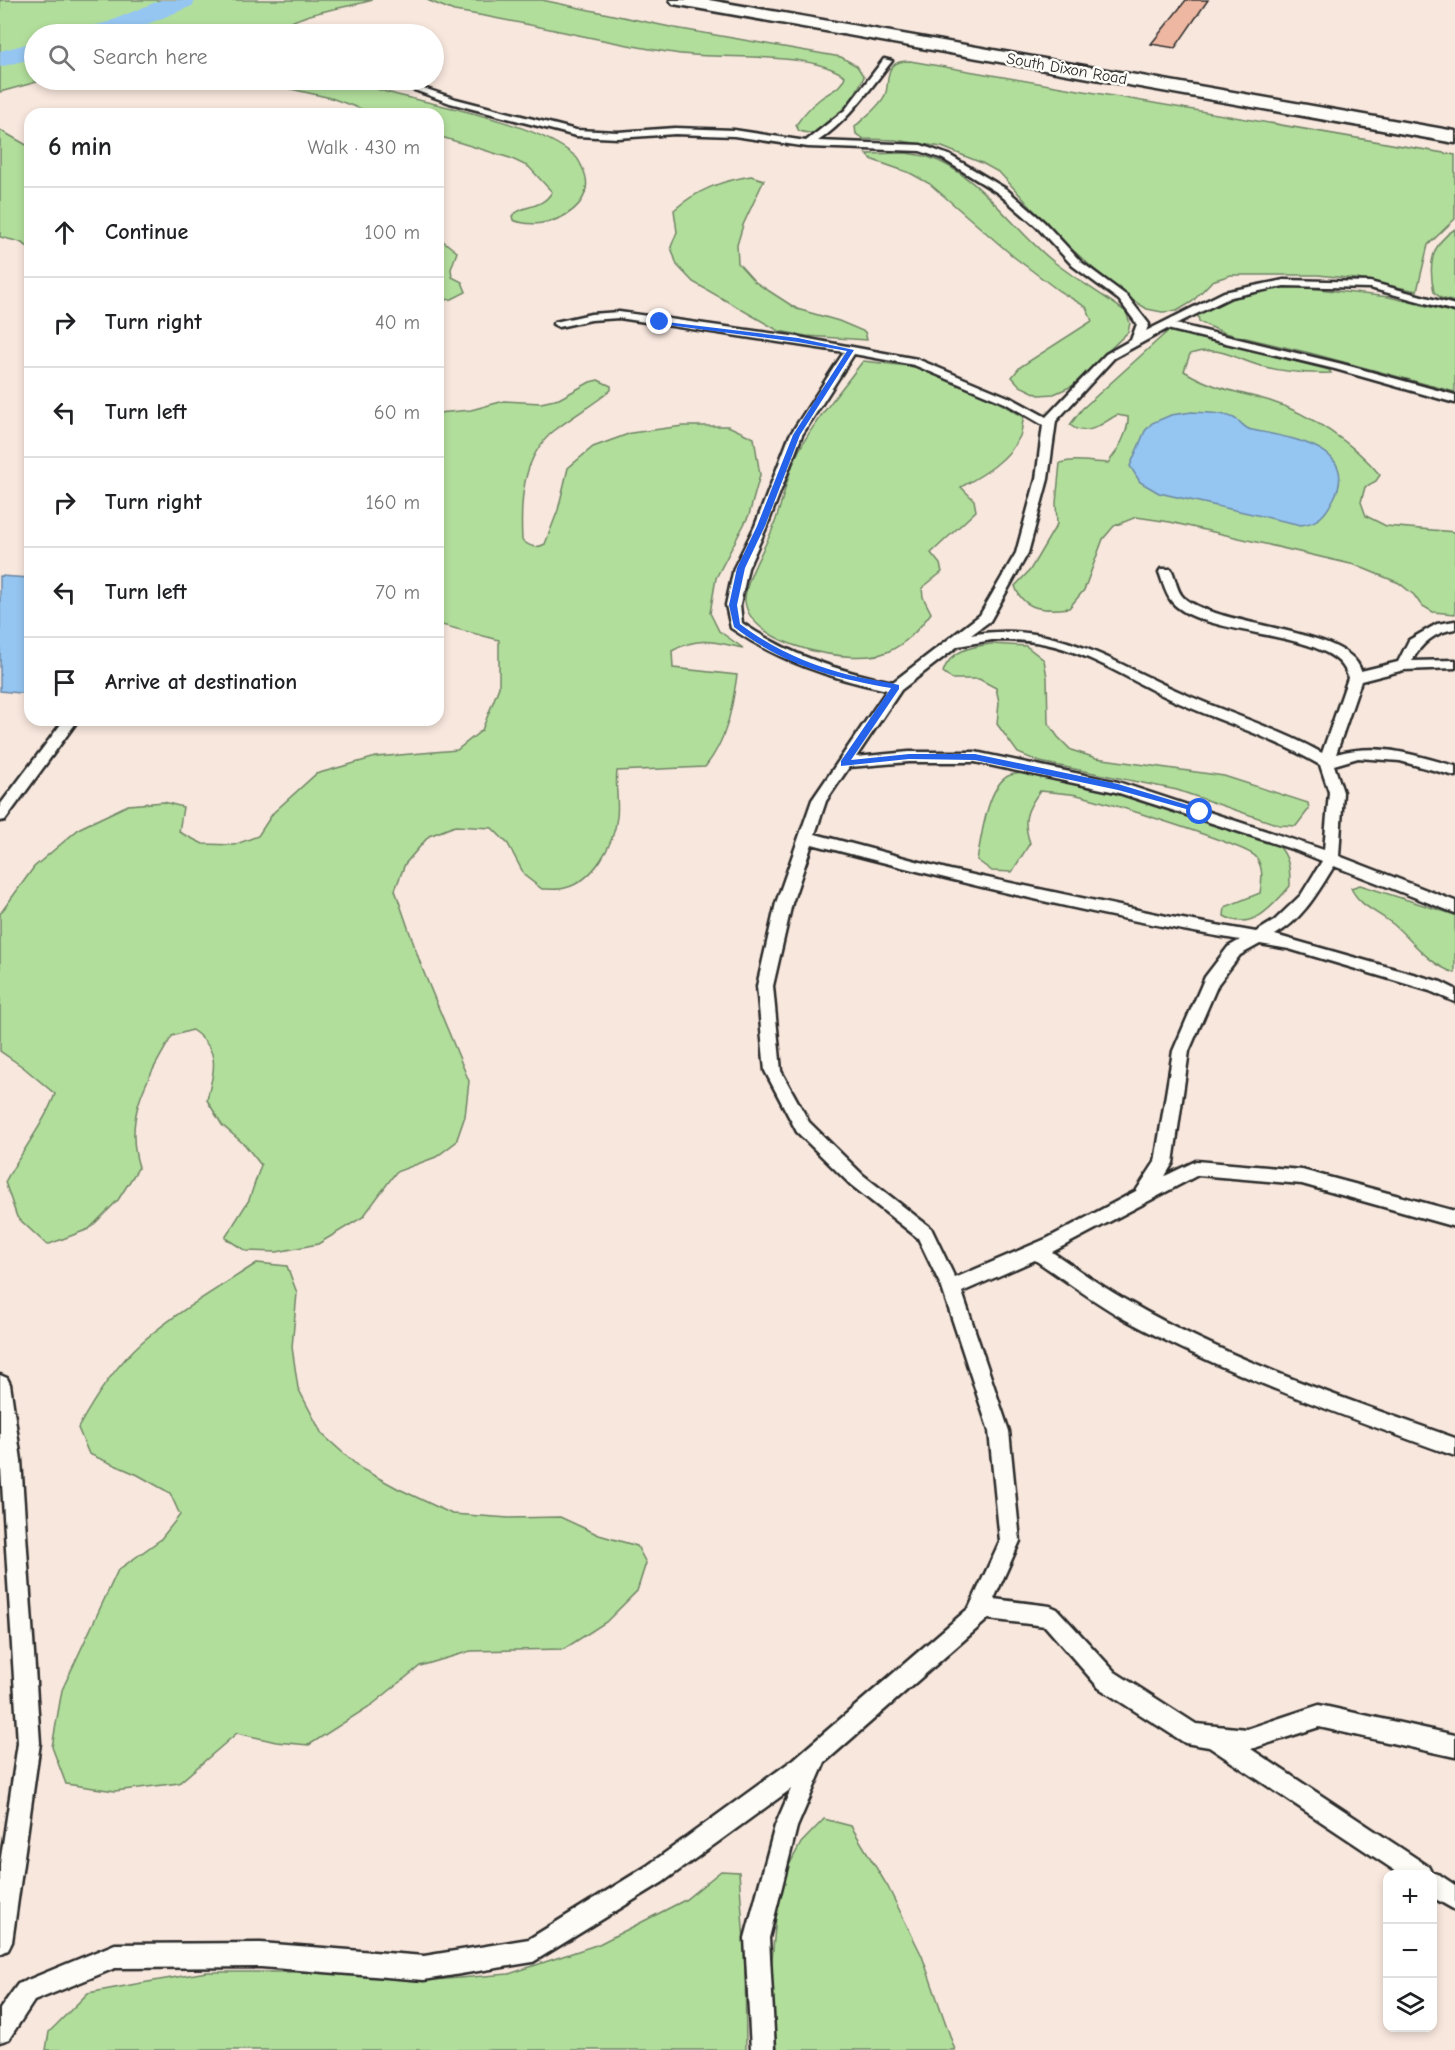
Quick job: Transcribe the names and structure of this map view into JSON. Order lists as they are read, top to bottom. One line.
{"streets":{"main road":["South Dixon Road"]},"page":{"search":"Search here","heading":["6 min","Walk · 430 m"],"list":[["Continue","100 m"],["Turn right","40 m"],["Turn left","60 m"],["Turn right","160 m"],["Turn left","70 m"],"Arrive at destination"],"map_buttons":["+","−"]}}
